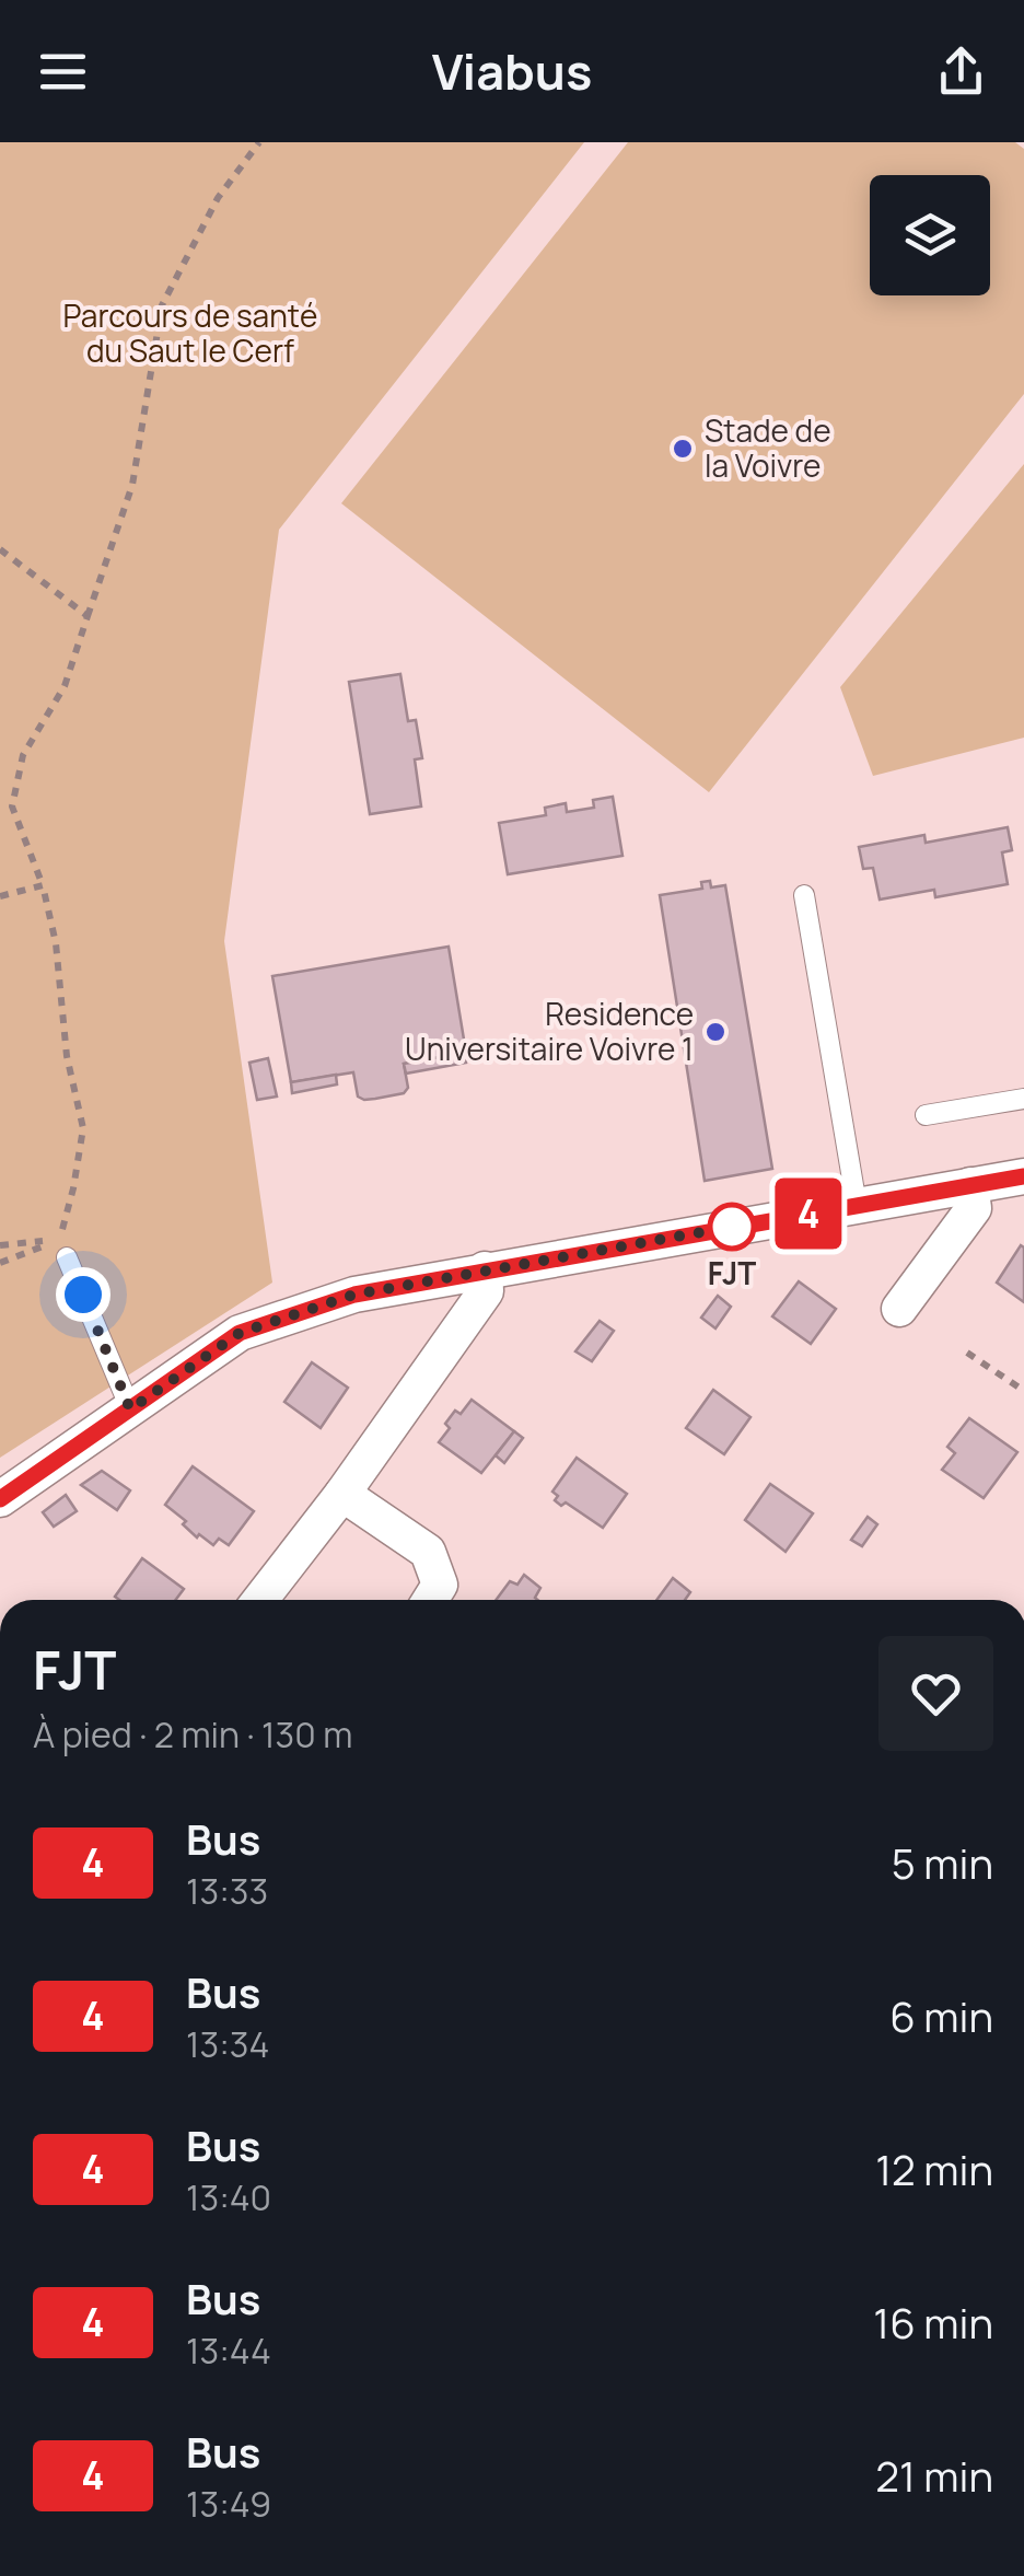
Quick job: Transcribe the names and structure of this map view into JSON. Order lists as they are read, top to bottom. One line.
{"parks":["Parcours de santé du Saut le Cerf"],"places":["Stade de la Voivre","Residence Universitaire Voivre 1","FJT"],"lines":["bus line 4"],"page":{"header":"Viabus","on_map":"4","heading":["FJT","À pied · 2 min · 130 m"],"list":[{"mark":"4","name":"Bus","note":"13:33","value":"5 min"},{"mark":"4","name":"Bus","note":"13:34","value":"6 min"},{"mark":"4","name":"Bus","note":"13:40","value":"12 min"},{"mark":"4","name":"Bus","note":"13:44","value":"16 min"},{"mark":"4","name":"Bus","note":"13:49","value":"21 min"}]}}
